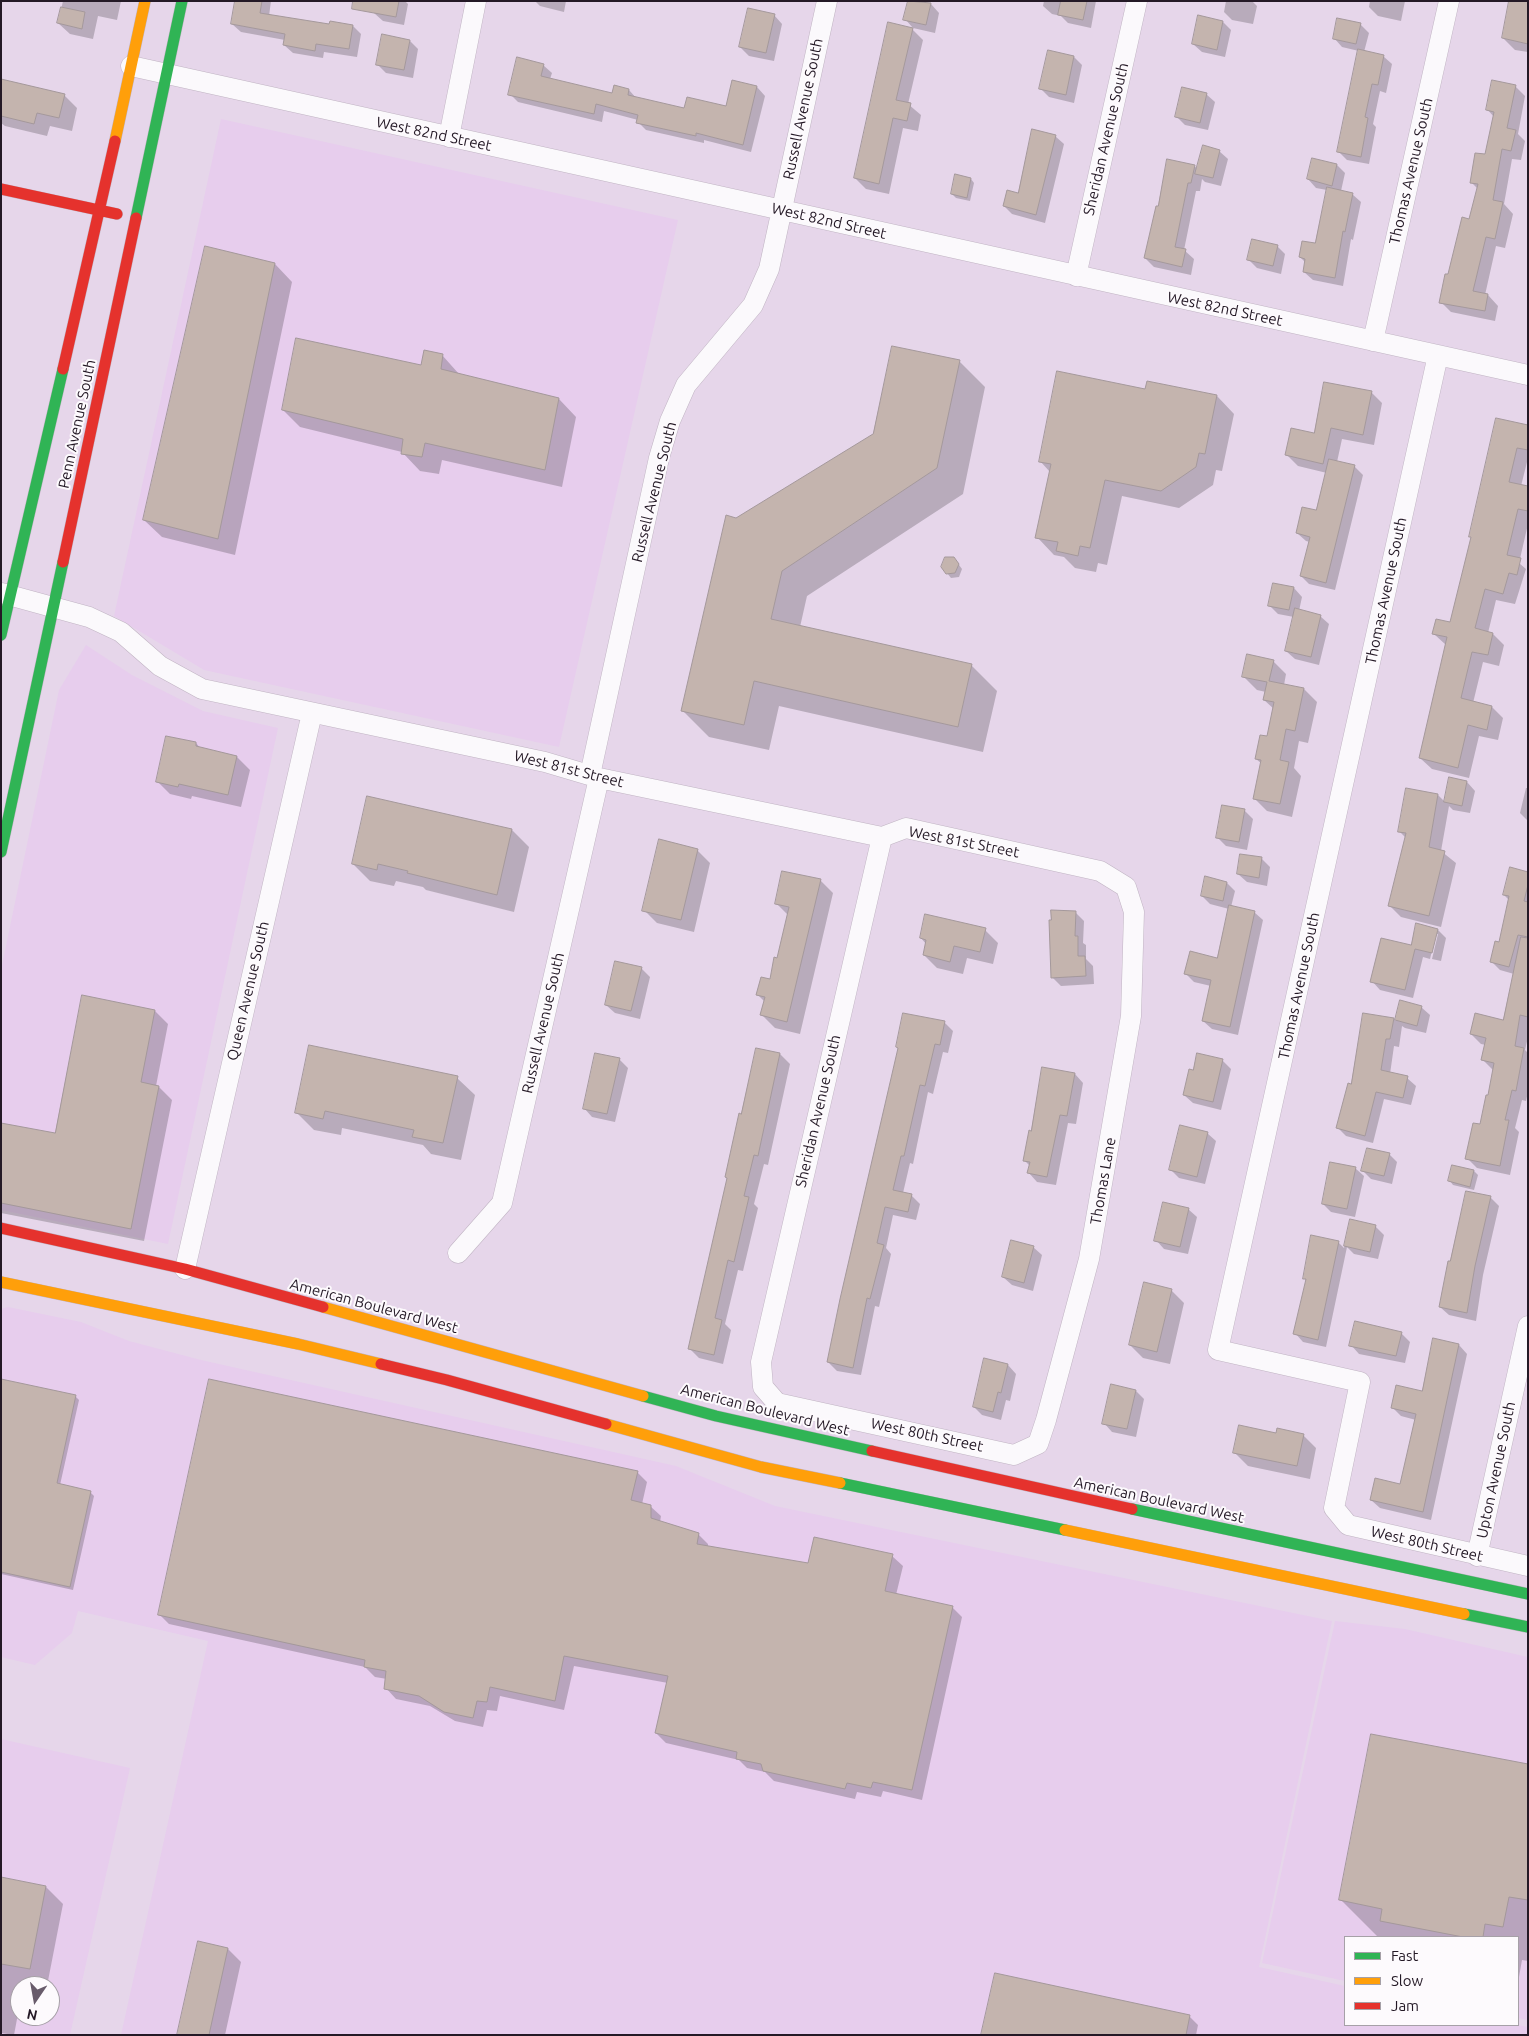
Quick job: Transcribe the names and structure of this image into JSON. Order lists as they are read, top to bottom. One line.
{"streets":{"main road":["Penn Avenue South","American Boulevard West"],"street":["Russell Avenue South","West 82nd Street","Sheridan Avenue South","Thomas Avenue South","West 81st Street","Queen Avenue South","Thomas Lane","West 80th Street","Upton Avenue South"]},"crossings":[["Russell Avenue South","West 82nd Street"],["Russell Avenue South","West 81st Street"],["West 82nd Street","Sheridan Avenue South"],["West 82nd Street","Thomas Avenue South"],["West 82nd Street","Penn Avenue South"],["Sheridan Avenue South","West 81st Street"],["Sheridan Avenue South","West 80th Street"],["Thomas Avenue South","West 80th Street"],["Penn Avenue South","West 81st Street"],["West 81st Street","Queen Avenue South"],["West 81st Street","Thomas Lane"],["Queen Avenue South","American Boulevard West"],["Thomas Lane","West 80th Street"],["West 80th Street","Upton Avenue South"]],"legend":["Fast","Slow","Jam"],"north":"bottom"}
